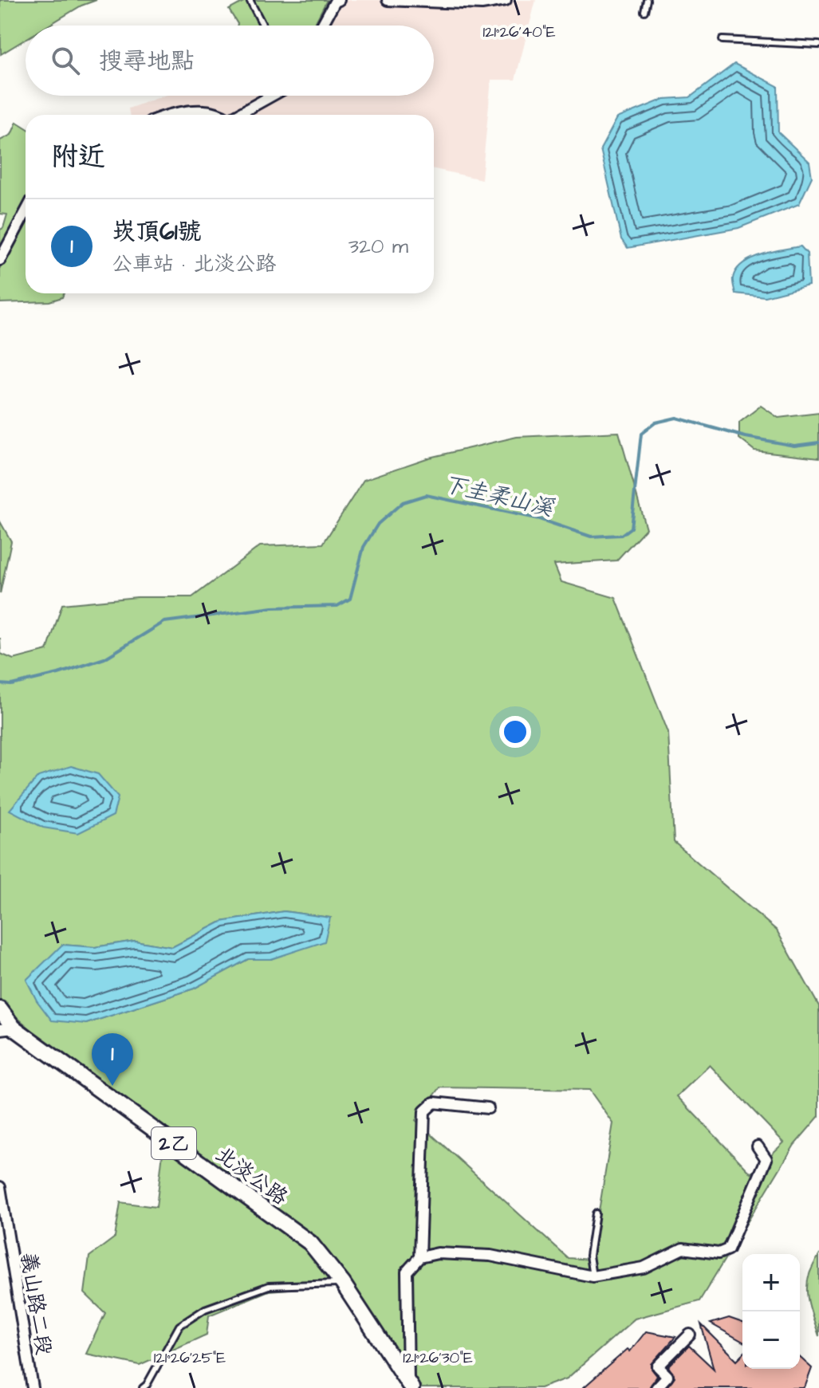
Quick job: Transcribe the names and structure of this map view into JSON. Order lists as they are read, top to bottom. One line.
{"streets":{"main road":["2乙","北淡公路"],"street":["義山路二段"]},"water":["下圭柔山溪"],"page":{"search":"搜尋地點","heading":"附近","list":[{"mark":"1","name":"崁頂61號","note":"公車站 · 北淡公路","value":"320 m"}],"pins":"1","map_buttons":["+","−"]},"coordinates":["121°26'40\"E","121°26'25\"E","121°26'30\"E"]}
